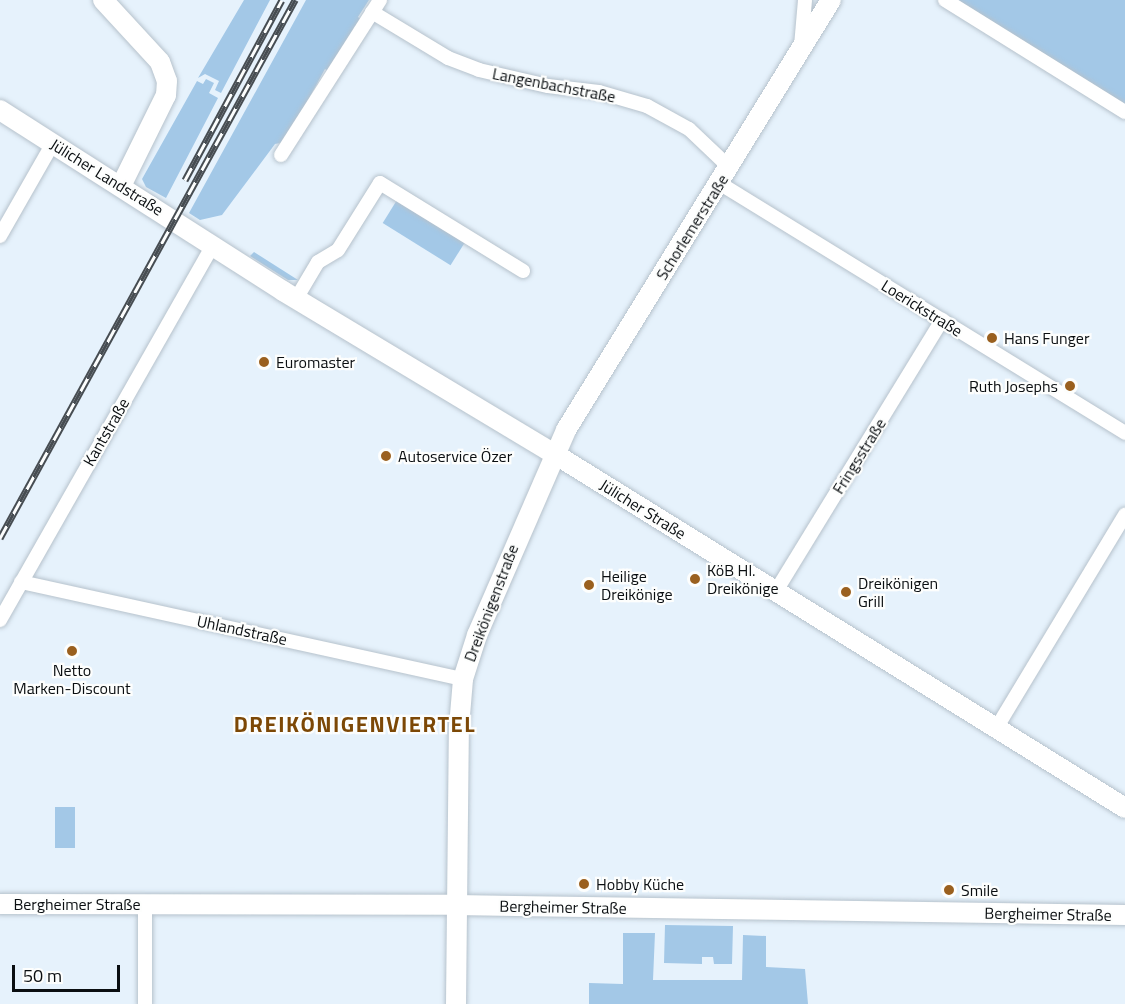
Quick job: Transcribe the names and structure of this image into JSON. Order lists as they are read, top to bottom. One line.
{"streets":{"main road":["Jülicher Landstraße","Schorlemerstraße","Jülicher Straße","Dreikönigenstraße","Bergheimer Straße"],"street":["Langenbachstraße","Loerickstraße","Kantstraße","Fringsstraße","Uhlandstraße"]},"crossings":[["Langenbachstraße","Schorlemerstraße"],["Langenbachstraße","Loerickstraße"],["Jülicher Landstraße","Kantstraße"],["Jülicher Landstraße","Jülicher Straße"],["Schorlemerstraße","Loerickstraße"],["Schorlemerstraße","Jülicher Straße"],["Schorlemerstraße","Dreikönigenstraße"],["Loerickstraße","Fringsstraße"],["Kantstraße","Jülicher Straße"],["Kantstraße","Uhlandstraße"],["Fringsstraße","Jülicher Straße"],["Jülicher Straße","Dreikönigenstraße"],["Dreikönigenstraße","Uhlandstraße"],["Dreikönigenstraße","Bergheimer Straße"]],"districts":["DREIKÖNIGENVIERTEL"],"places":["Hans Funger","Euromaster","Ruth Josephs","Autoservice Özer","KöB Hl. Dreikönige","Heilige Dreikönige","Dreikönigen Grill","Netto Marken-Discount","Hobby Küche","Smile"],"scale_bar":"50 m"}
